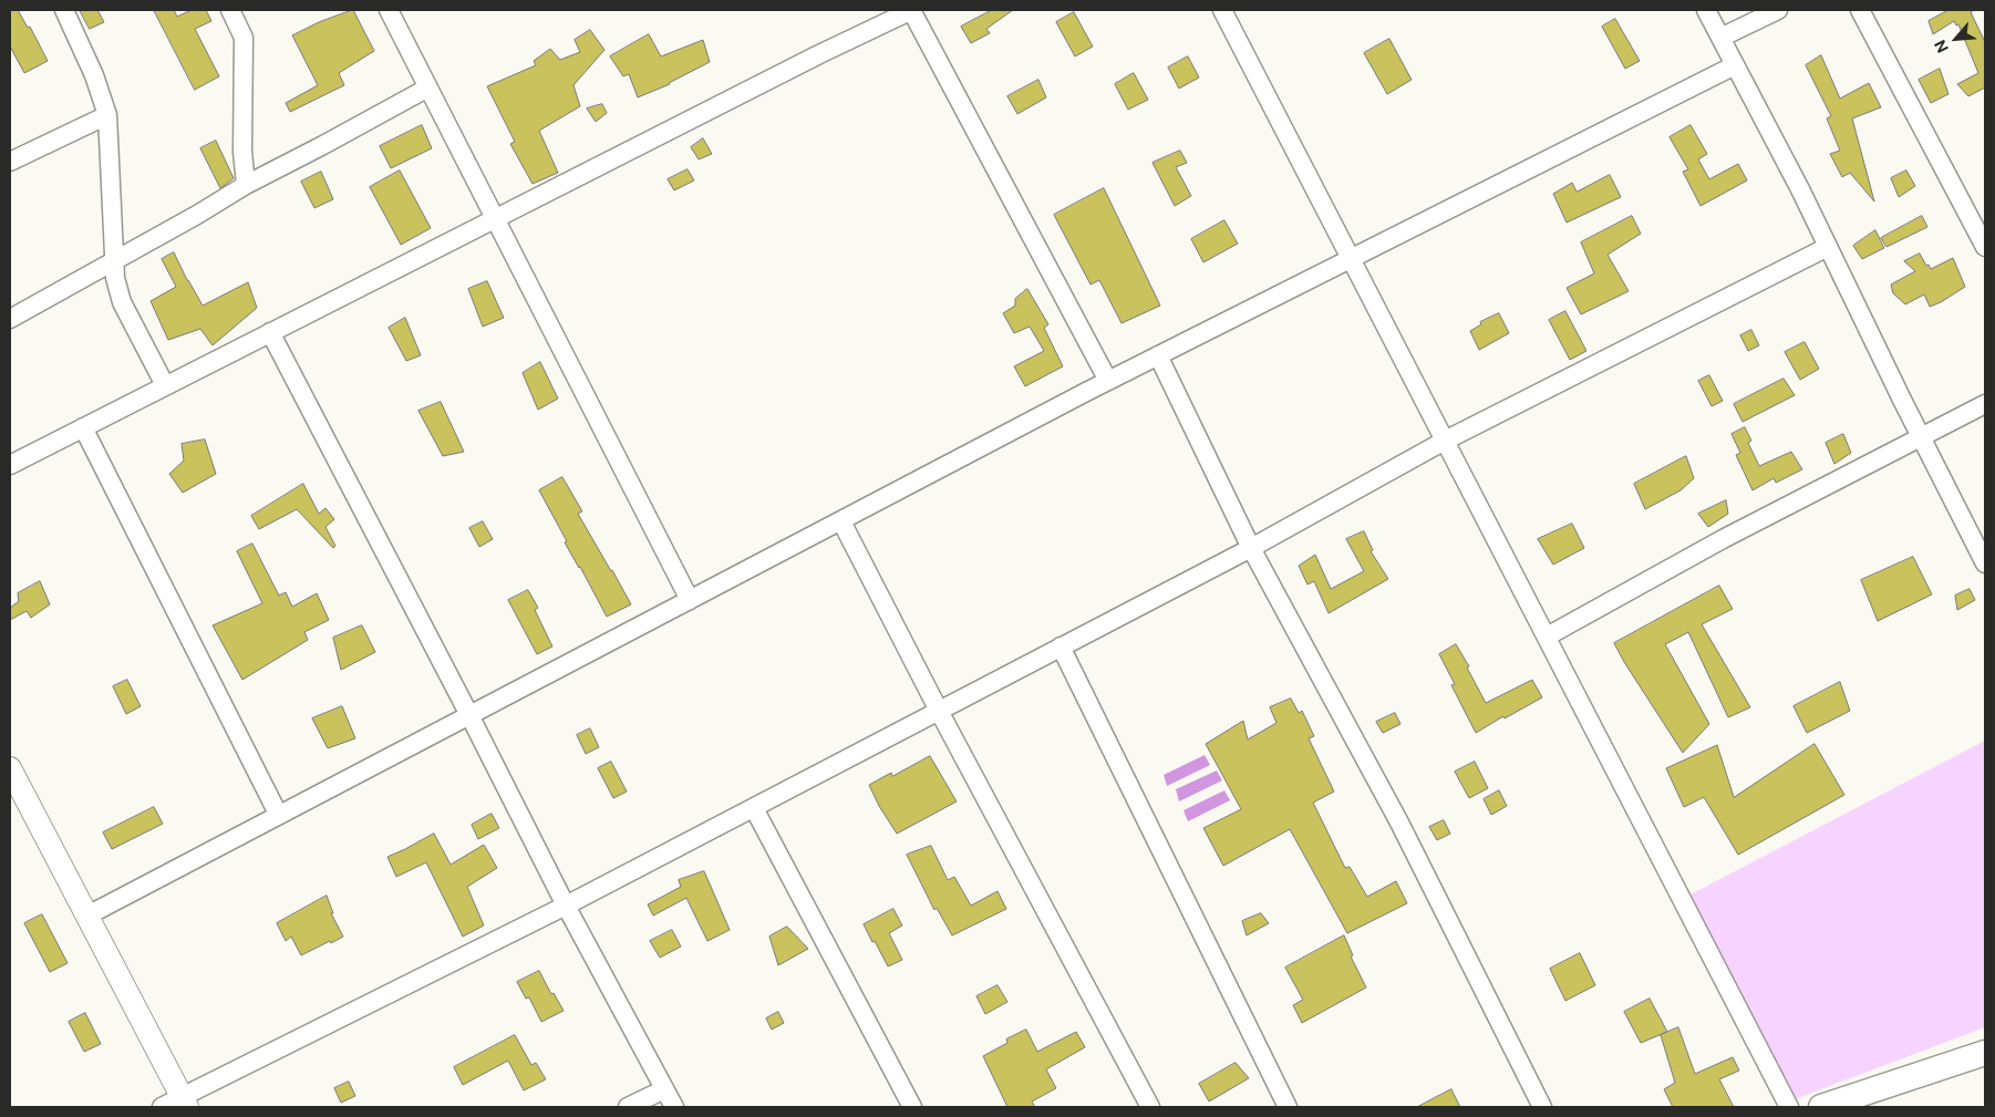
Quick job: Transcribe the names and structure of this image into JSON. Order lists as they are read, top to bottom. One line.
{"north":"bottom left"}
